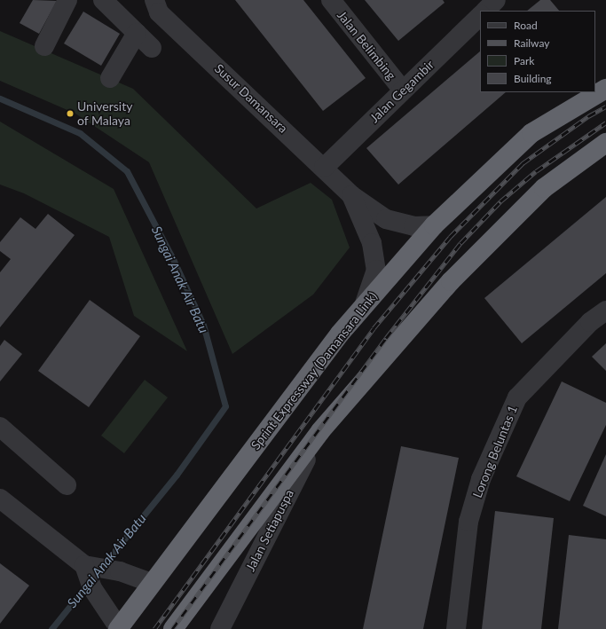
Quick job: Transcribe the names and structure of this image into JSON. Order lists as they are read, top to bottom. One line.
{"streets":{"highway":["Sprint Expressway (Damansara Link)"],"street":["Jalan Belimbing","Jalan Gegambir","Susur Damansara","Lorong Beluntas 1","Jalan Setiapuspa"]},"crossings":[["Jalan Belimbing","Jalan Gegambir"],["Jalan Gegambir","Susur Damansara"],["Susur Damansara","Sprint Expressway (Damansara Link)"]],"water":["Sungai Anak Air Batu"],"places":["University of Malaya"],"legend":["Road","Railway","Park","Building"]}
